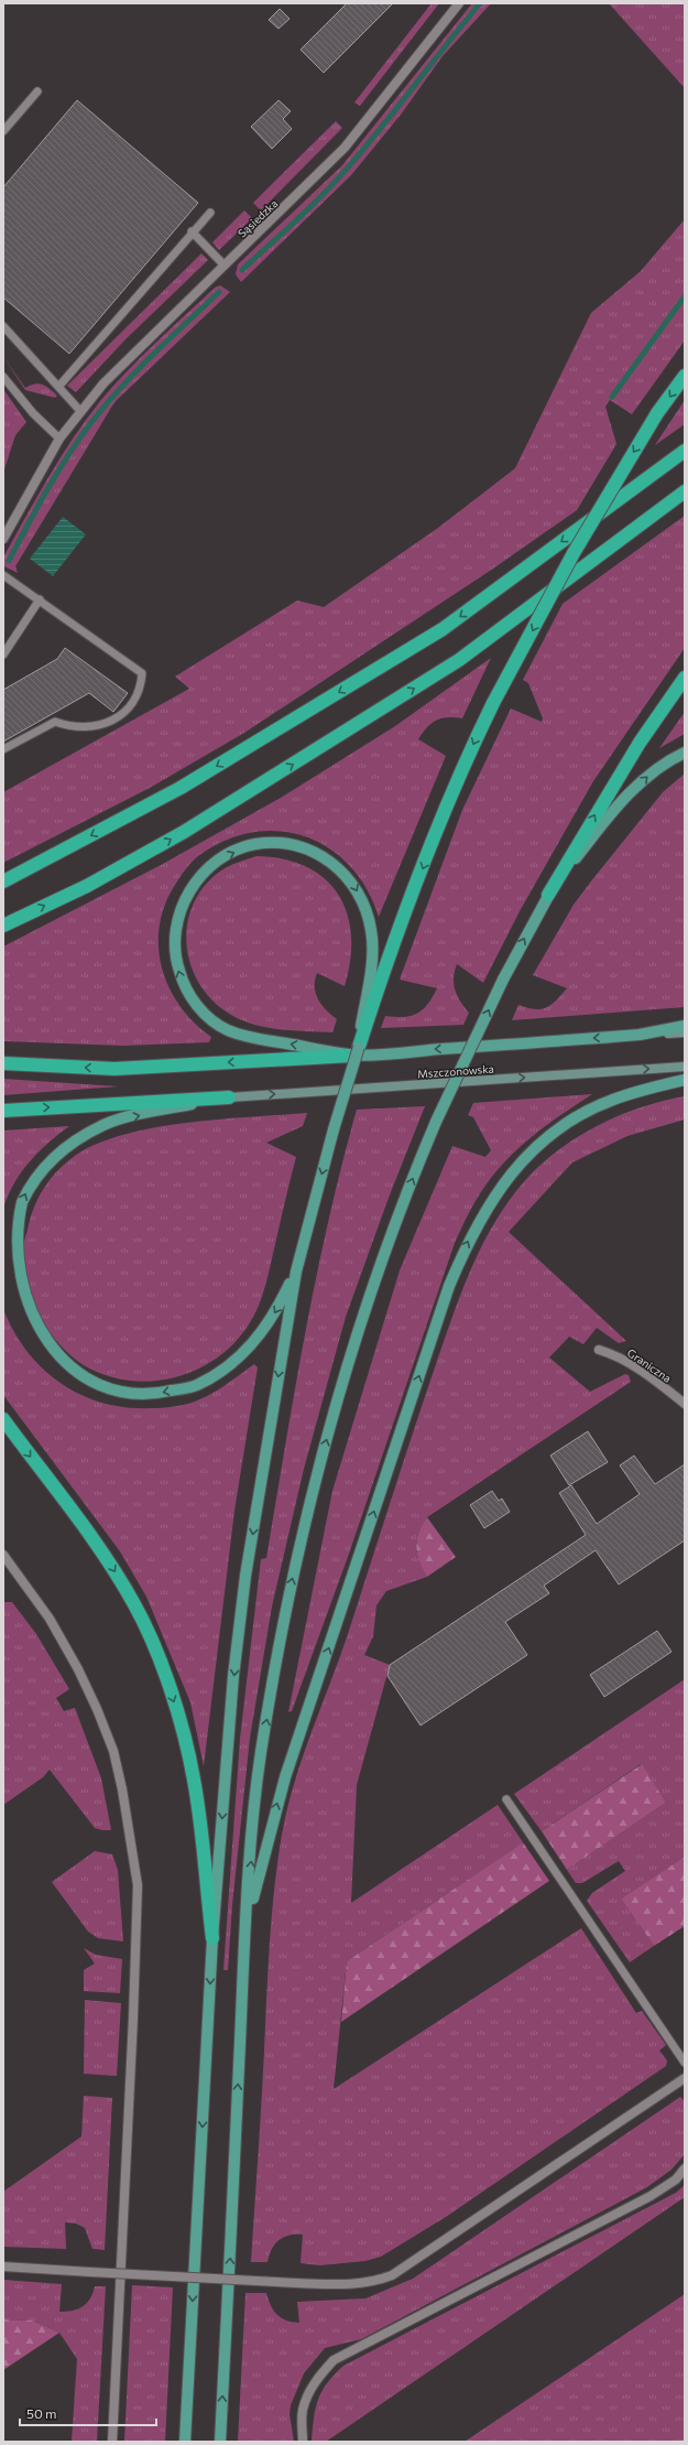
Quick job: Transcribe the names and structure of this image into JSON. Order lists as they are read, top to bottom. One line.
{"streets":{"main road":["Mszczonowska"],"street":["Sąsiedzka","Graniczna"]},"scale_bar":"50 m"}
